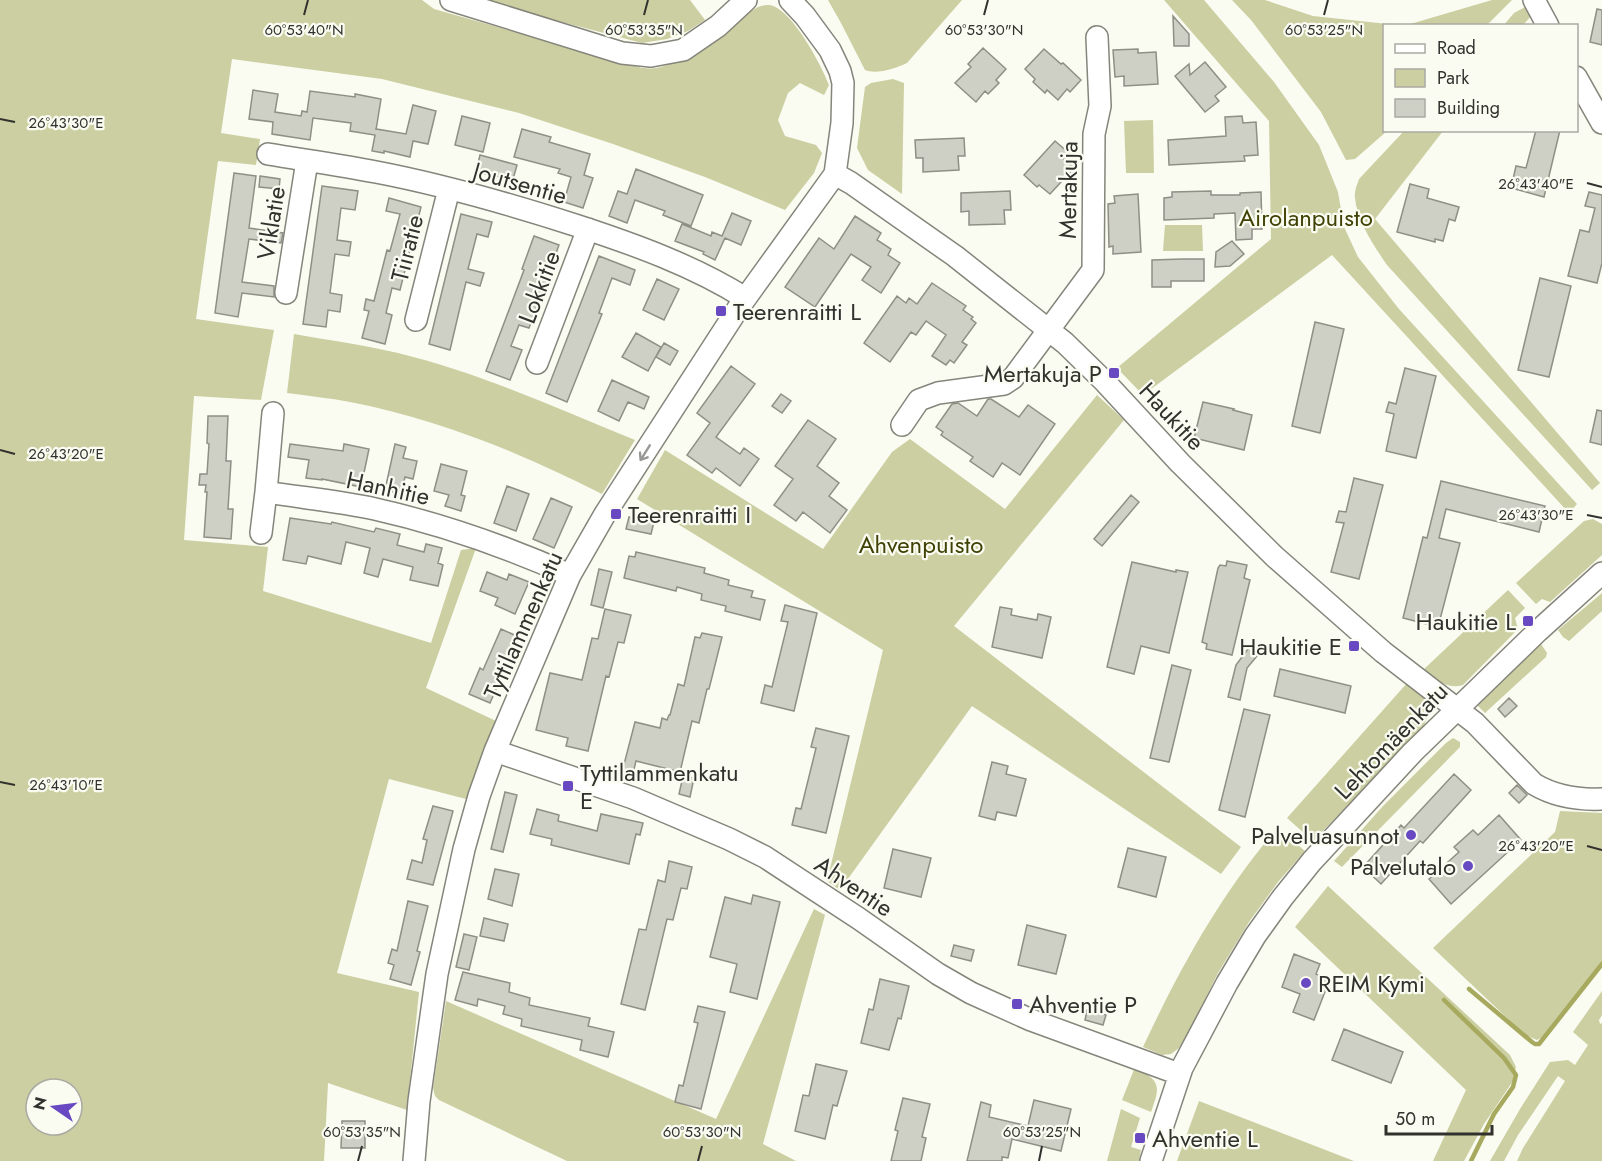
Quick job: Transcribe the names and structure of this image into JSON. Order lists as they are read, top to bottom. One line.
{"streets":{"street":["Joutsentie","Mertakuja","Viklatie","Tiiratie","Lokkitie","Haukitie","Hanhitie","Tyttilammenkatu","Lehtomäenkatu","Ahventie"]},"crossings":[["Joutsentie","Viklatie"],["Joutsentie","Tiiratie"],["Joutsentie","Lokkitie"],["Joutsentie","Tyttilammenkatu"],["Mertakuja","Haukitie"],["Haukitie","Tyttilammenkatu"],["Haukitie","Lehtomäenkatu"],["Hanhitie","Tyttilammenkatu"],["Tyttilammenkatu","Ahventie"],["Lehtomäenkatu","Ahventie"]],"parks":["Airolanpuisto","Ahvenpuisto"],"places":{"transit":["Teerenraitti L","Mertakuja P","Teerenraitti I","Haukitie L","Haukitie E","Tyttilammenkatu E","Ahventie P","Ahventie L"],"other":["Palveluasunnot","Palvelutalo","REIM Kymi"]},"legend":["Road","Park","Building"],"scale_bar":"50 m","north":"left","coordinates":["60°53'40\"N","60°53'35\"N","60°53'30\"N","60°53'25\"N","26°43'30\"E","26°43'40\"E","26°43'20\"E","26°43'10\"E"]}
